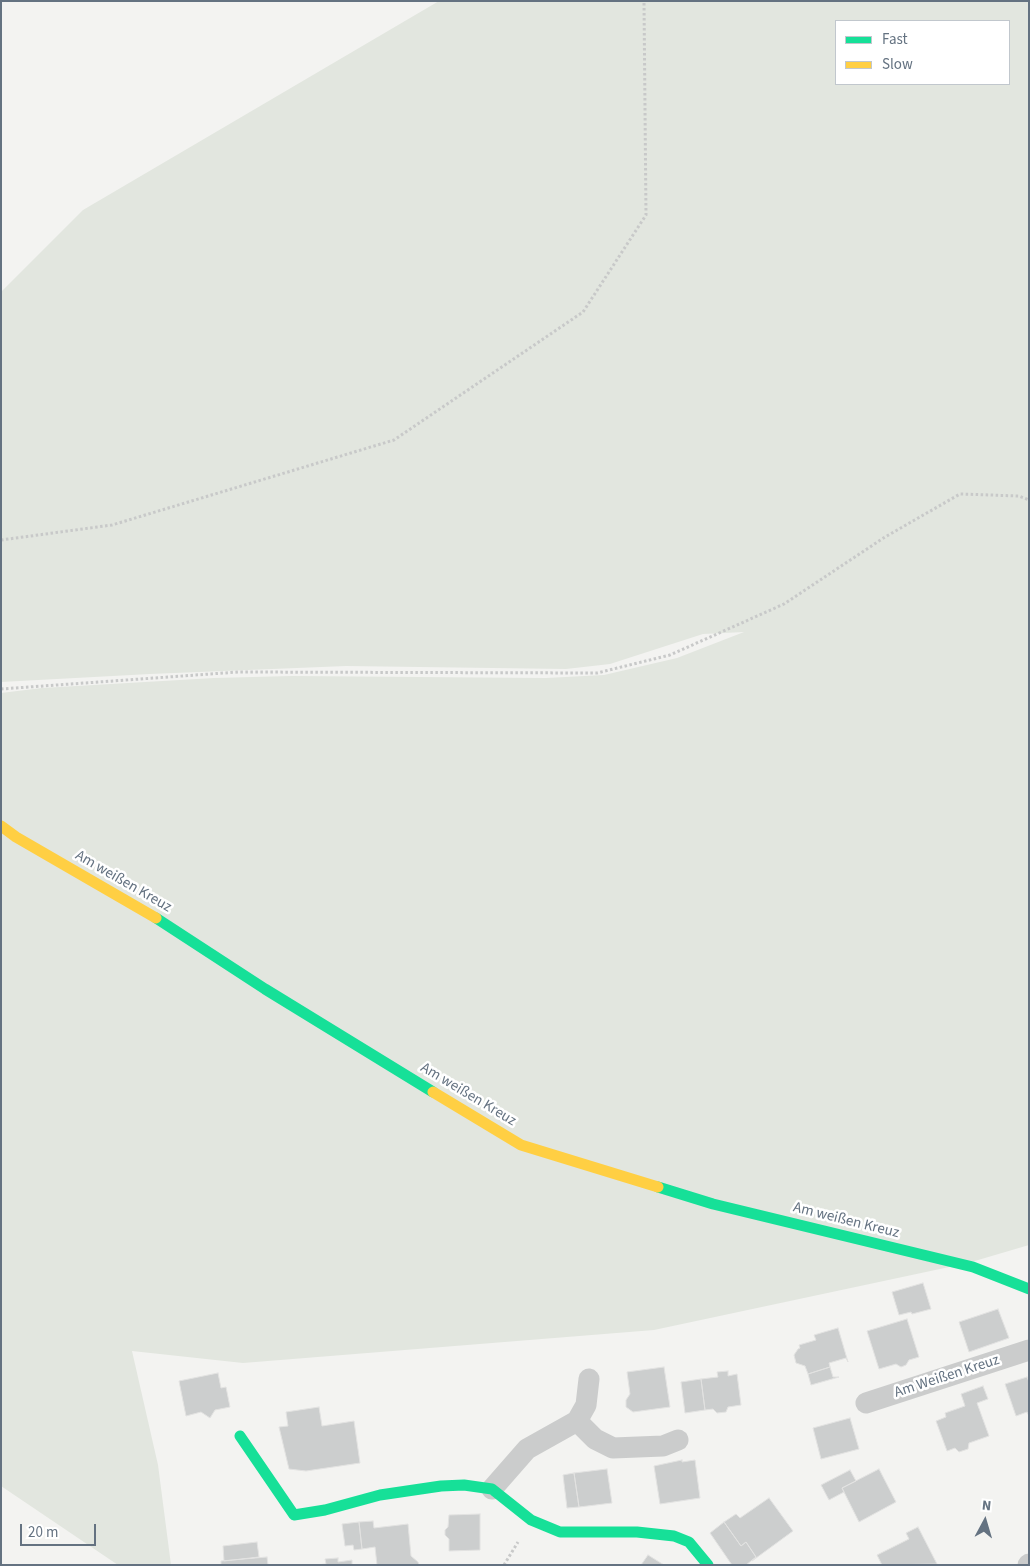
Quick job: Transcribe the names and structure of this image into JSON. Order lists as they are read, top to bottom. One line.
{"streets":{"street":["Am weißen Kreuz","Am Weißen Kreuz"]},"legend":["Fast","Slow"],"scale_bar":"20 m","north":"top"}
